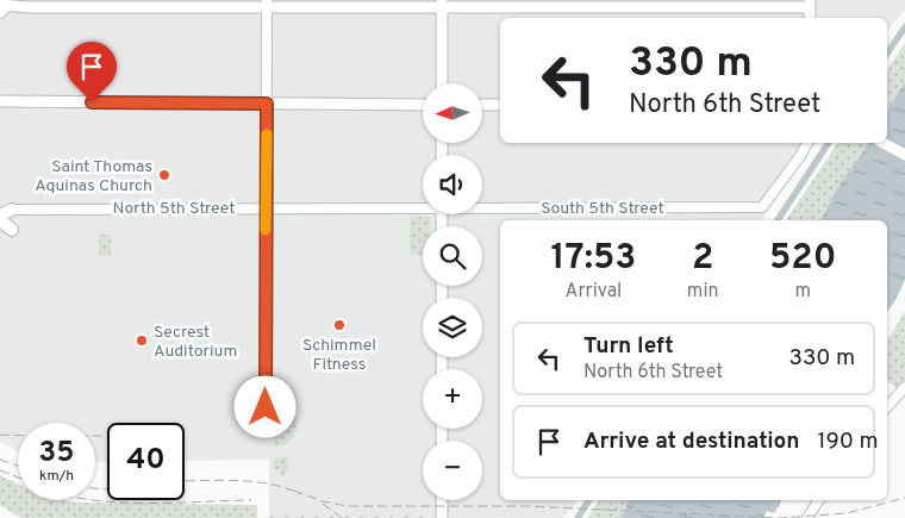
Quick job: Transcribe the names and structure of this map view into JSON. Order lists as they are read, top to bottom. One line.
{"streets":{"main road":["North 5th Street","South 5th Street"]},"places":["Saint Thomas Aquinas Church","Schimmel Fitness","Secrest Auditorium"],"north":"left","page":{"turn":["330 m","North 6th Street"],"map_buttons":["+","−"],"eta":["17:53","Arrival","2","min","520","m"],"list":[{"name":"Turn left","note":"North 6th Street","value":"330 m"},{"name":"Arrive at destination","value":"190 m"}],"speed":"35 km/h","limit":"40"}}
